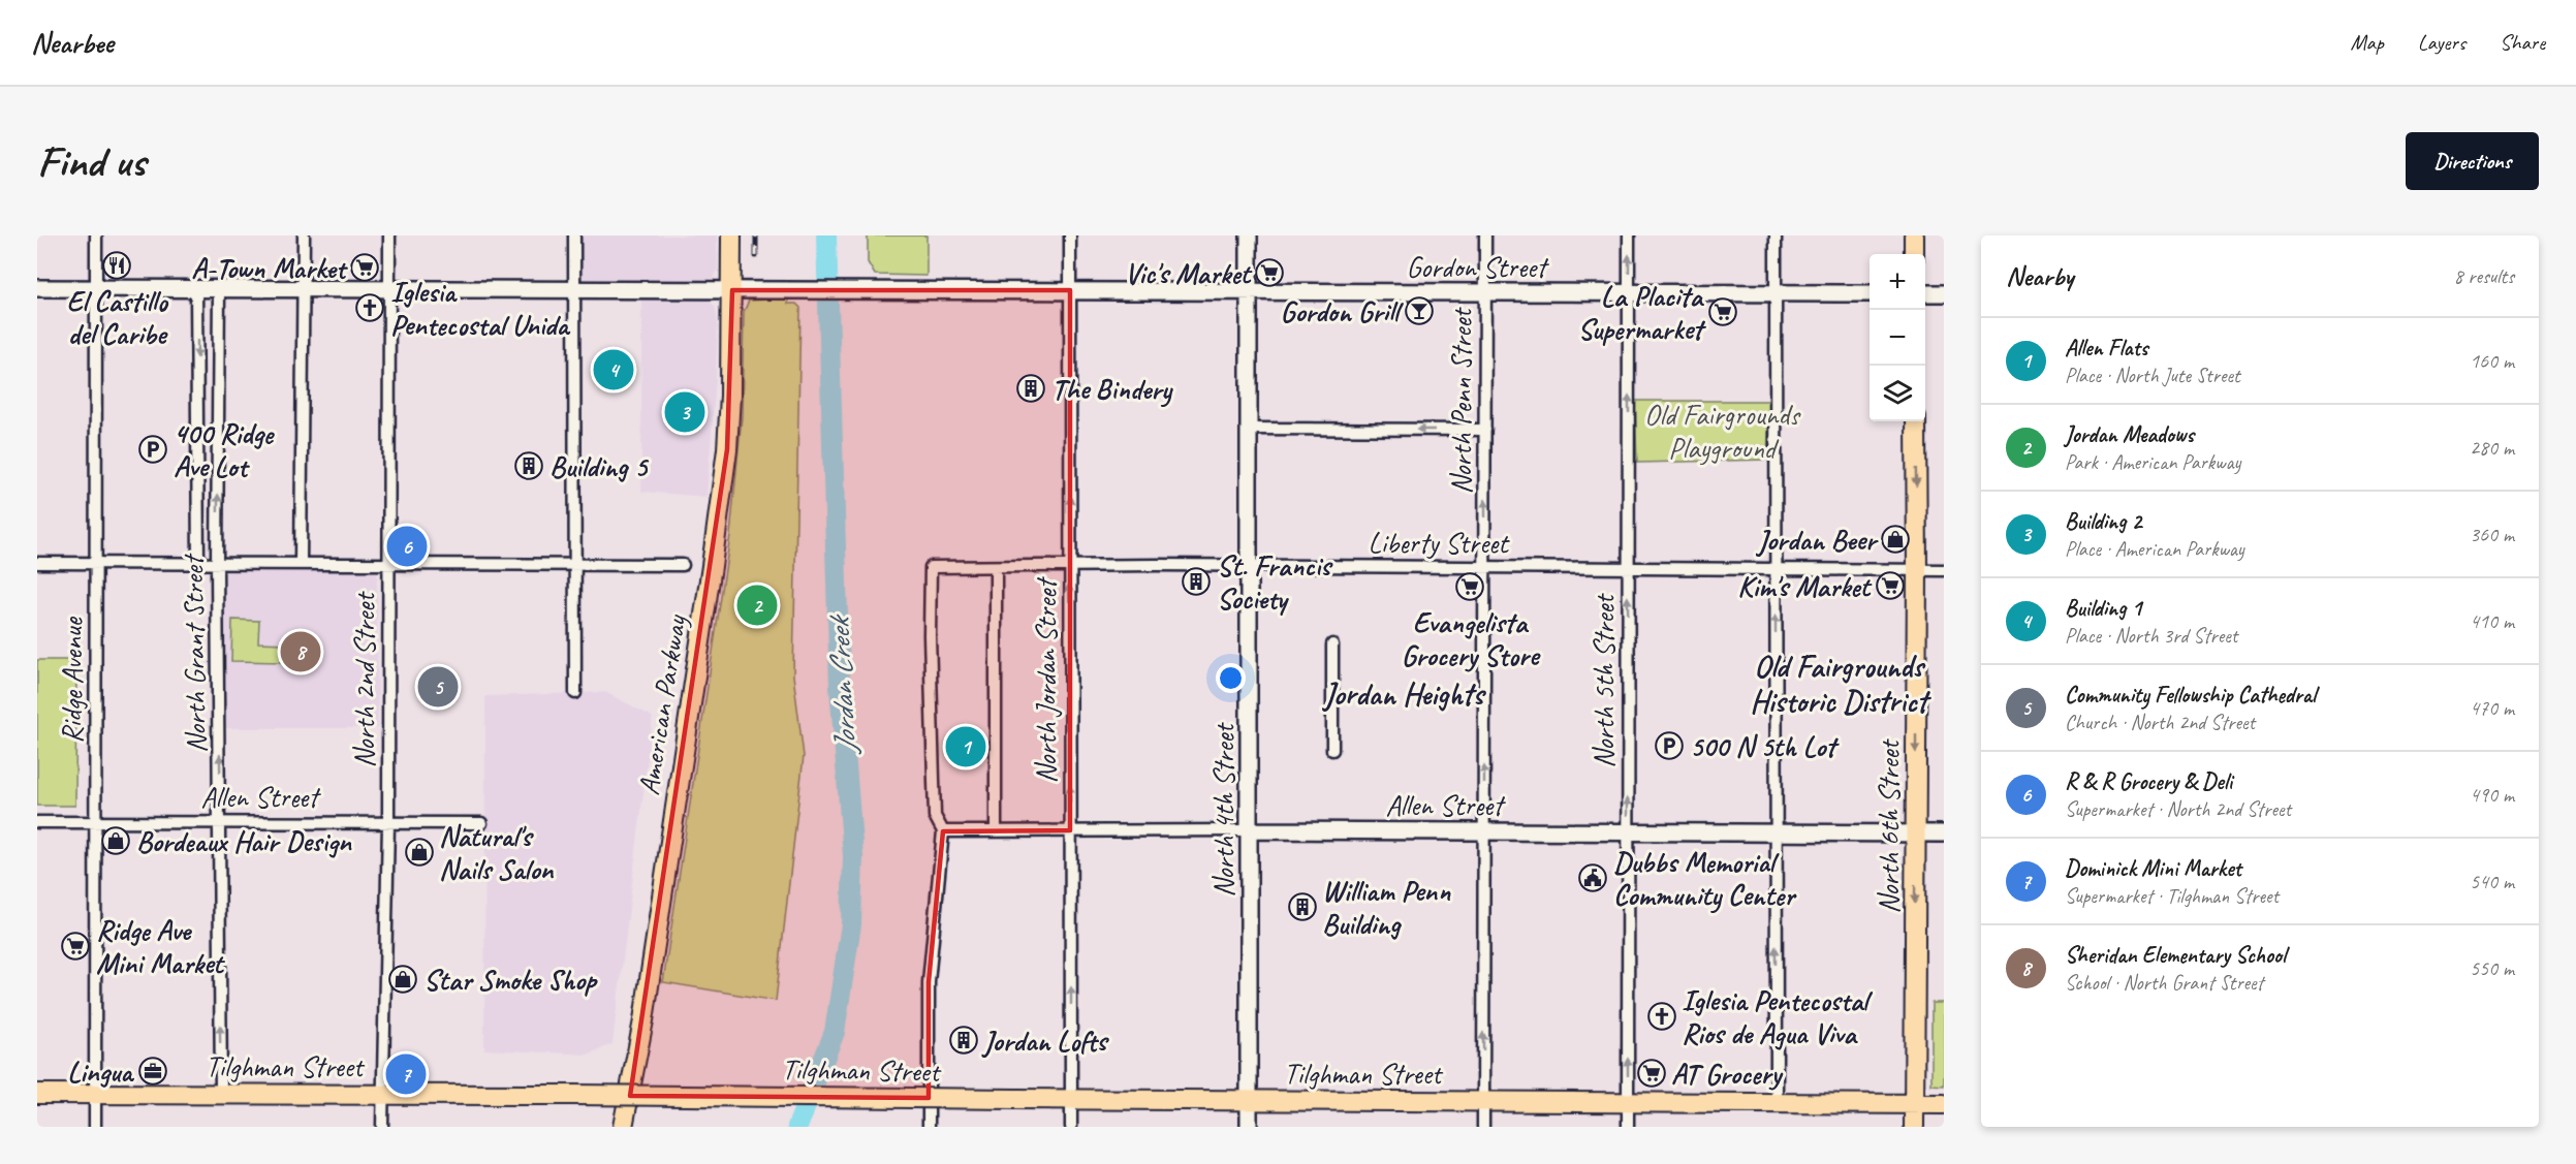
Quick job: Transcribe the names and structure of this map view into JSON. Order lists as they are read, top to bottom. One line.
{"streets":{"main road":["American Parkway","North 6th Street","Tilghman Street"],"street":["Gordon Street","North Penn Street","Liberty Street","North Grant Street","Ridge Avenue","North 2nd Street","North Jordan Street","North 5th Street","Allen Street","North 4th Street"]},"crossings":[["Gordon Street","North Penn Street"],["Gordon Street","North Grant Street"],["Gordon Street","Ridge Avenue"],["Gordon Street","North 2nd Street"],["Gordon Street","North Jordan Street"],["Gordon Street","North 5th Street"],["Gordon Street","American Parkway"],["Gordon Street","North 4th Street"],["North Penn Street","Liberty Street"],["North Penn Street","Allen Street"],["North Penn Street","Tilghman Street"],["Liberty Street","North Jordan Street"],["Liberty Street","North 5th Street"],["Liberty Street","Allen Street"],["Liberty Street","North 4th Street"],["Liberty Street","North 6th Street"],["North Grant Street","Allen Street"],["North Grant Street","Tilghman Street"],["Ridge Avenue","Allen Street"],["Ridge Avenue","Tilghman Street"],["North 2nd Street","Allen Street"],["North 2nd Street","Tilghman Street"],["North Jordan Street","Allen Street"],["North Jordan Street","Tilghman Street"],["North 5th Street","Allen Street"],["North 5th Street","Tilghman Street"],["Allen Street","North 4th Street"],["Allen Street","North 6th Street"],["North 4th Street","Tilghman Street"],["North 6th Street","Tilghman Street"]],"one_way":["North Penn Street","North 5th Street","North 6th Street"],"districts":["Old Fairgrounds Historic District","Jordan Heights"],"water":["Jordan Creek"],"parks":["Old Fairgrounds Playground"],"places":{"restaurant":["El Castillo del Caribe"],"supermarket":["A-Town Market","Vic's Market","La Placita Supermarket","Kim's Market","Evangelista Grocery Store","Ridge Ave Mini Market","AT Grocery"],"church":["Iglesia Pentecostal Unida","Iglesia Pentecostal Rios de Agua Viva"],"bar":["Gordon Grill"],"building":["The Bindery","Building 5","St. Francis Society","William Penn Building","Jordan Lofts"],"parking":["400 Ridge Ave Lot","500 N 5th Lot"],"shop":["Jordan Beer","Bordeaux Hair Design","Natural's Nails Salon","Star Smoke Shop"],"public building":["Dubbs Memorial Community Center"],"office":["Lingua"]},"page":{"header":"Nearbee","nav":["Map","Layers","Share"],"buttons":"Directions","title":"Find us","heading":["Nearby","8 results"],"map_buttons":["+","−"],"list":[{"mark":"1","name":"Allen Flats","note":"Place · North Jute Street","value":"160 m"},{"mark":"2","name":"Jordan Meadows","note":"Park · American Parkway","value":"280 m"},{"mark":"3","name":"Building 2","note":"Place · American Parkway","value":"360 m"},{"mark":"4","name":"Building 1","note":"Place · North 3rd Street","value":"410 m"},{"mark":"5","name":"Community Fellowship Cathedral","note":"Church · North 2nd Street","value":"470 m"},{"mark":"6","name":"R & R Grocery & Deli","note":"Supermarket · North 2nd Street","value":"490 m"},{"mark":"7","name":"Dominick Mini Market","note":"Supermarket · Tilghman Street","value":"540 m"},{"mark":"8","name":"Sheridan Elementary School","note":"School · North Grant Street","value":"550 m"}],"pins":["4","3","6","2","8","5","1","7"]}}
